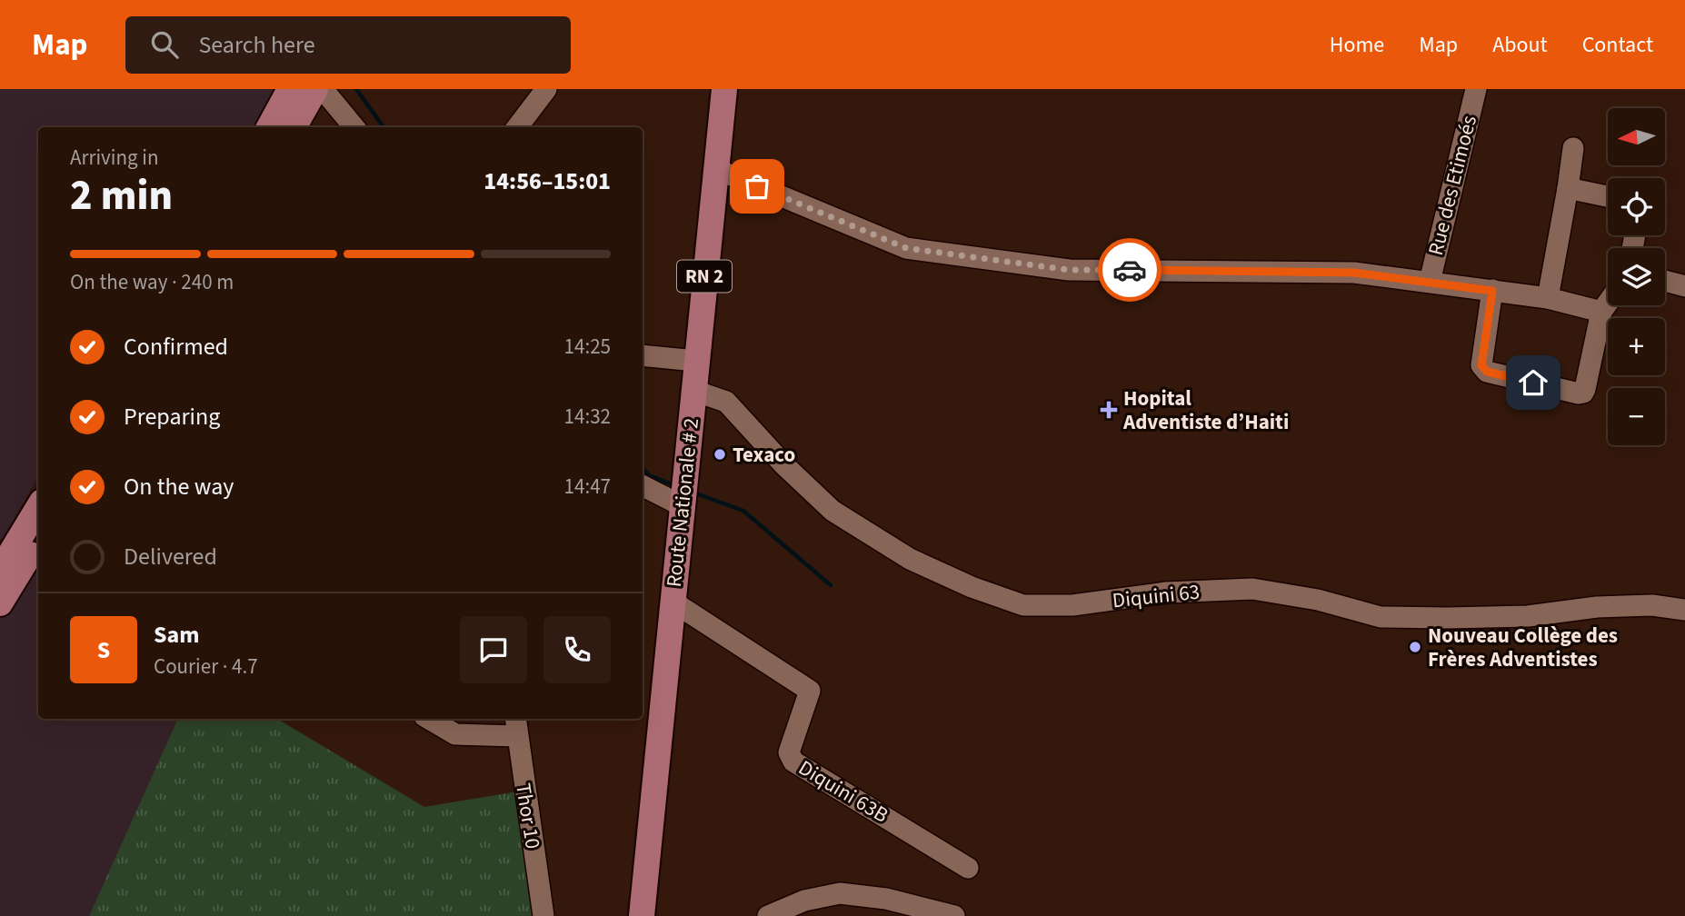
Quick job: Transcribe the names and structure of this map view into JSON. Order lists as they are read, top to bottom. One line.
{"streets":{"main road":["RN 2","Route Nationale # 2"],"street":["Rue des Etimoés","Diquini 63","Diquini 63B","Thor 10"]},"crossings":[["Route Nationale # 2","Diquini 63"],["Route Nationale # 2","Diquini 63B"]],"places":{"health":["Hopital Adventiste d’Haiti"],"other":["Texaco","Nouveau Collège des Frères Adventistes"]},"north":"left","page":{"header":"Map","search":"Search here","nav":["Home","Map","About","Contact"],"map_buttons":["+","−"],"heading":["2 min","Arriving in","14:56–15:01"],"panel":["Sam","Courier · 4.7"],"bar":"On the way · 240 m","list":[["Confirmed","14:25"],["Preparing","14:32"],["On the way","14:47"],"Delivered"],"round":"S"}}
